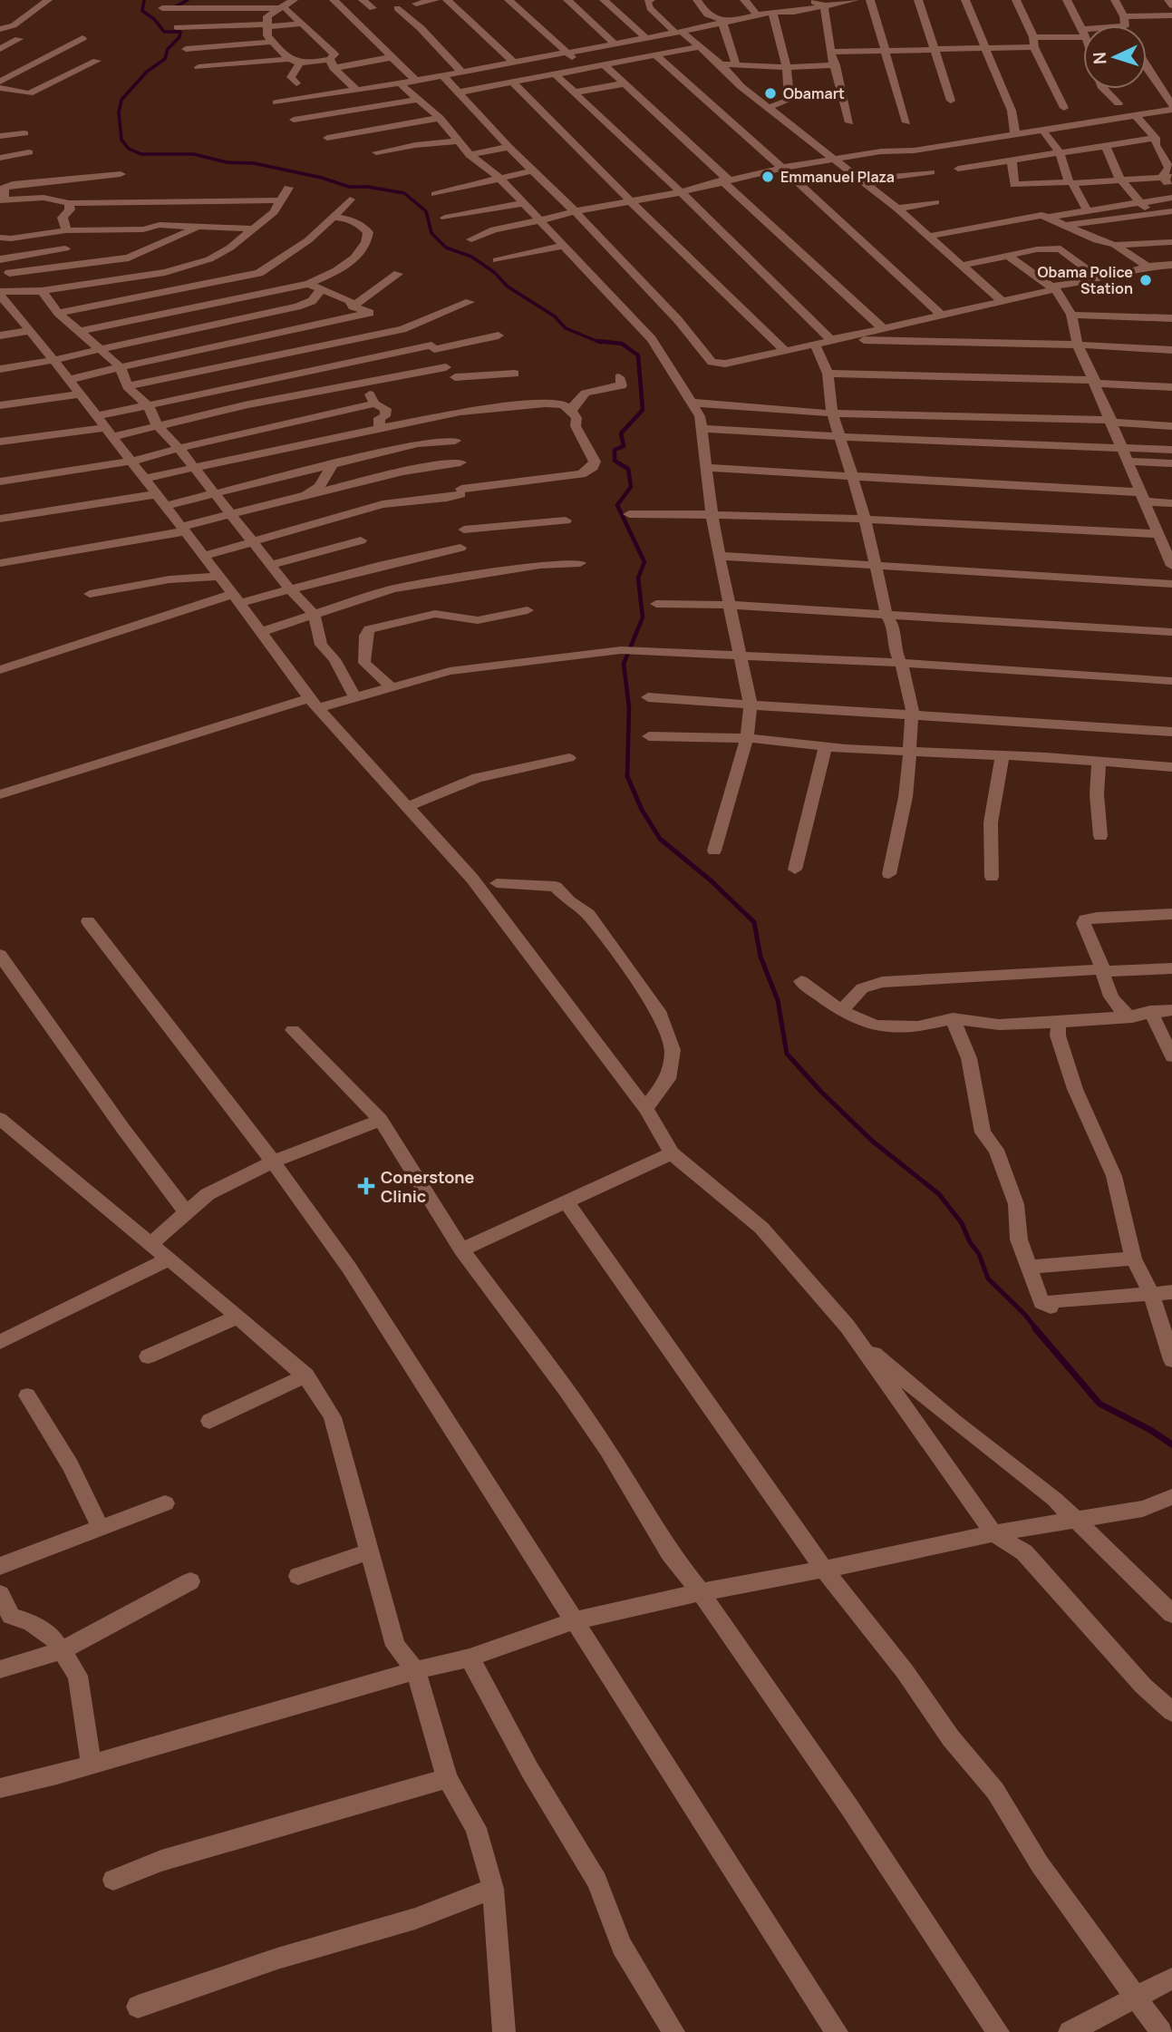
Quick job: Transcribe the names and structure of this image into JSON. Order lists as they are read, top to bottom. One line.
{"places":{"other":["Obamart","Emmanuel Plaza","Obama Police Station"],"health":["Conerstone Clinic"]},"north":"left"}
